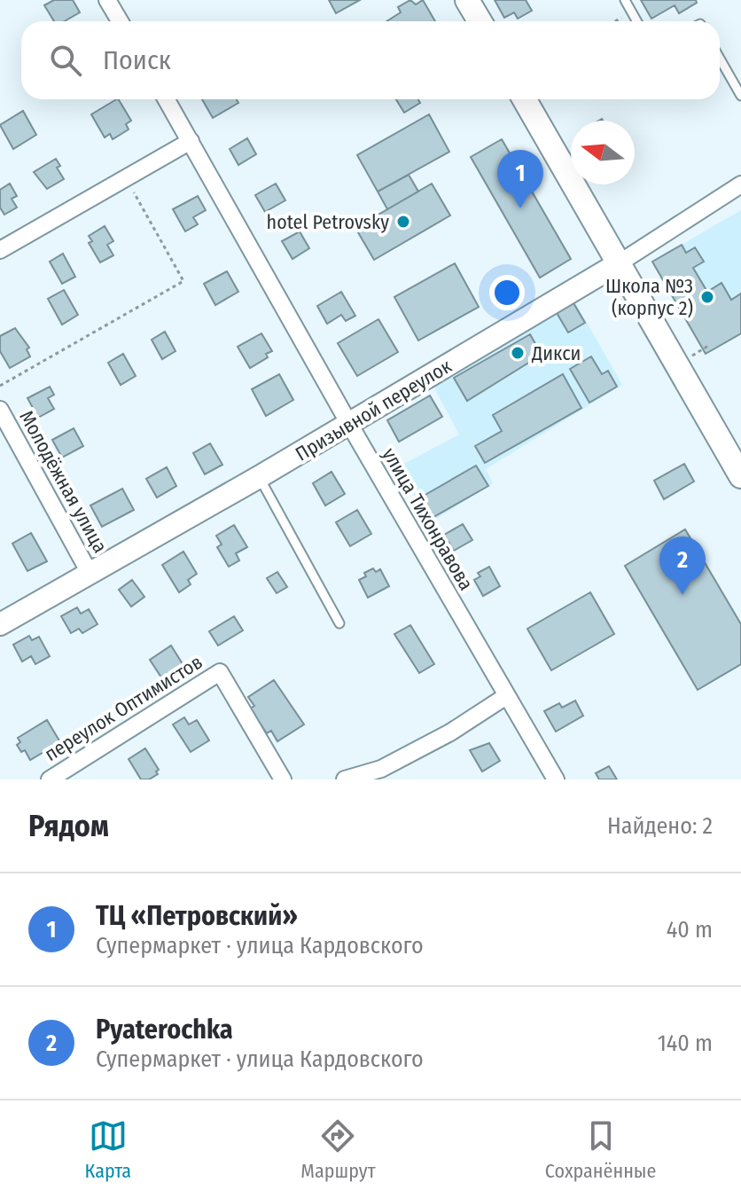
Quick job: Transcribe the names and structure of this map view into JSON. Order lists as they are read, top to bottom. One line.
{"streets":{"street":["Призывной переулок","Молодёжная улица","улица Тихонравова","переулок Оптимистов"]},"crossings":[["Призывной переулок","Молодёжная улица"],["Призывной переулок","улица Тихонравова"]],"places":["hotel Petrovsky","Школа №3 (корпус 2)","Дикси"],"north":"left","page":{"search":"Поиск","pins":["1","2"],"heading":["Рядом","Найдено: 2"],"list":[{"mark":"1","name":"ТЦ «Петровский»","note":"Супермаркет · улица Кардовского","value":"40 m"},{"mark":"2","name":"Pyaterochka","note":"Супермаркет · улица Кардовского","value":"140 m"}],"nav":["Карта","Маршрут","Сохранённые"]}}
